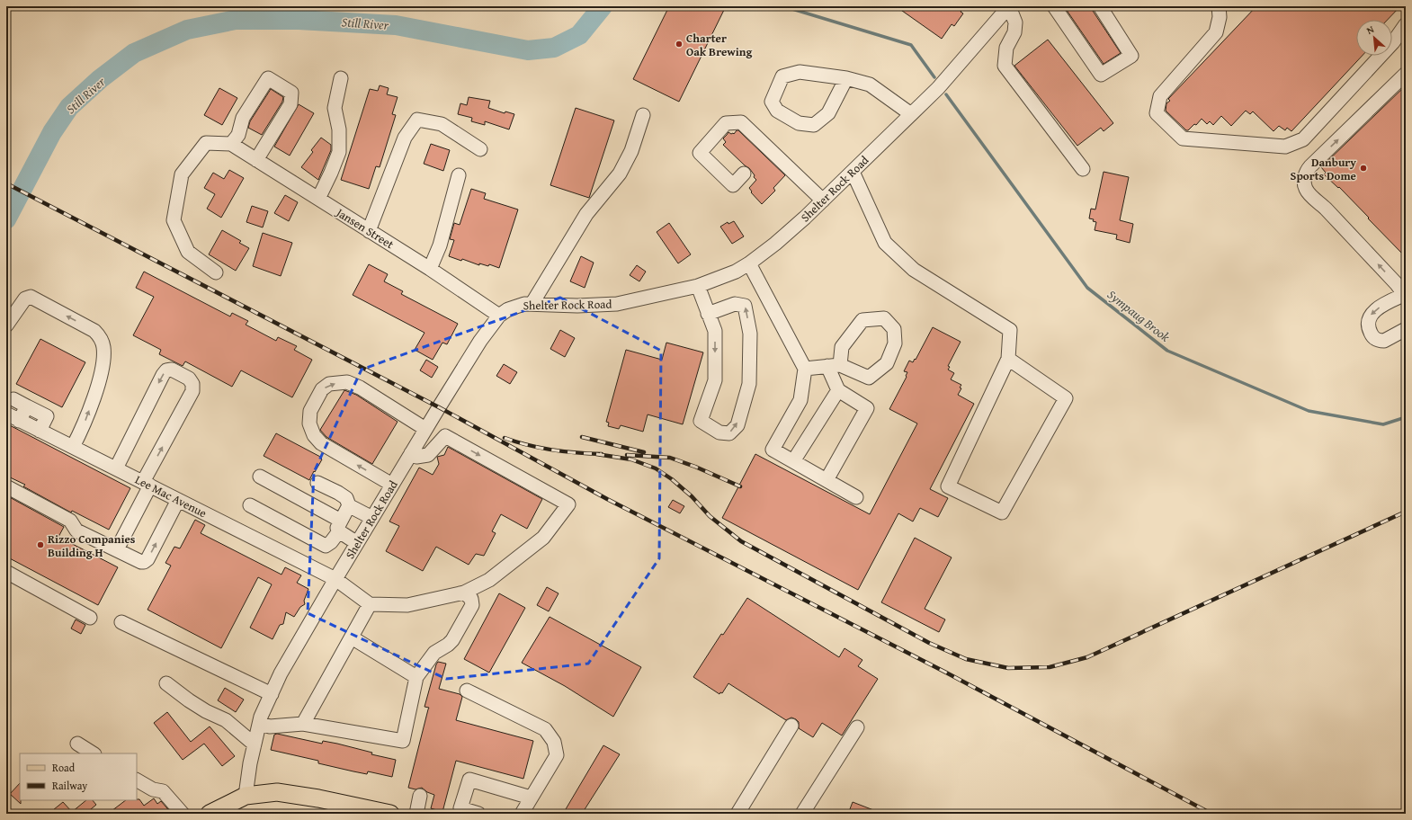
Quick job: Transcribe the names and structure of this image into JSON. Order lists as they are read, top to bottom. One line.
{"streets":{"street":["Shelter Rock Road","Jansen Street","Lee Mac Avenue"]},"crossings":[["Shelter Rock Road","Jansen Street"],["Shelter Rock Road","Lee Mac Avenue"]],"water":["Still River","Sympaug Brook"],"places":["Charter Oak Brewing","Danbury Sports Dome","Rizzo Companies Building H"],"legend":["Road","Railway"],"north":"top left"}
